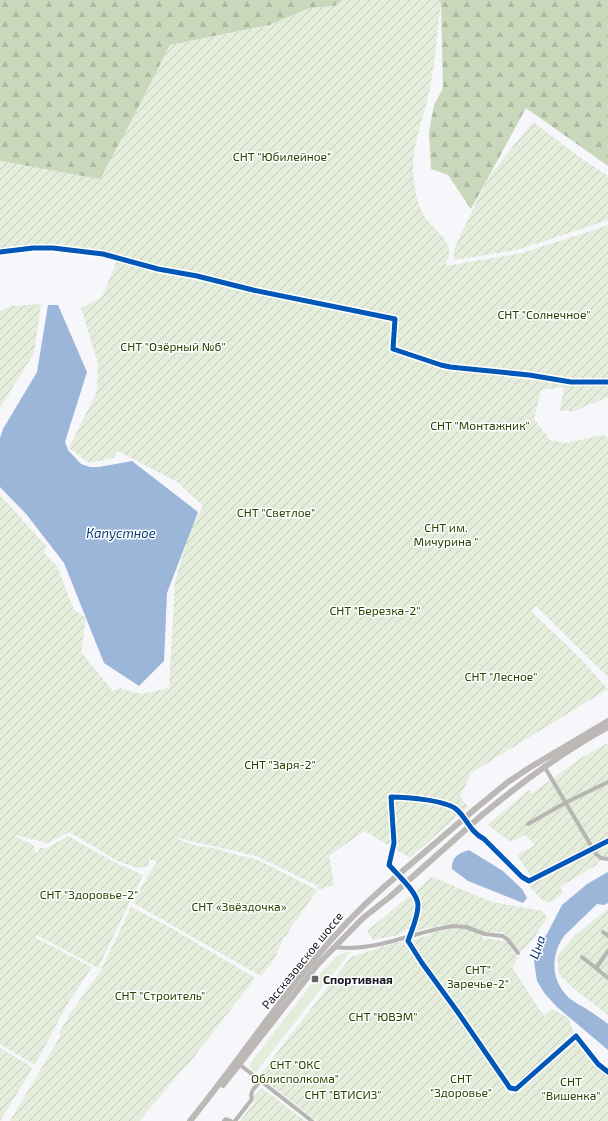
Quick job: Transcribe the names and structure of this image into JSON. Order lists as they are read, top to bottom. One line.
{"streets":{"main road":["Рассказовское шоссе"]},"water":["Капустное","Цна"],"parks":["СНТ \"Юбилейное\"","СНТ \"Солнечное\"","СНТ \"Озёрный №6\"","СНТ \"Монтажник\"","СНТ \"Светлое\"","СНТ им. Мичурина \"","СНТ \"Березка-2\"","СНТ \"Лесное\"","СНТ \"Заря-2\"","СНТ \"Здоровье-2\"","СНТ «Звёздочка»","СНТ\" Заречье-2\"","СНТ \"Строитель\"","СНТ \"ЮВЭМ\"","СНТ \"ОКС Облисполкома\"","СНТ \"Здоровье\"","СНТ \"Вишенка\"","СНТ \"ВТИСИЗ\""],"places":{"transit":["Спортивная"]}}
